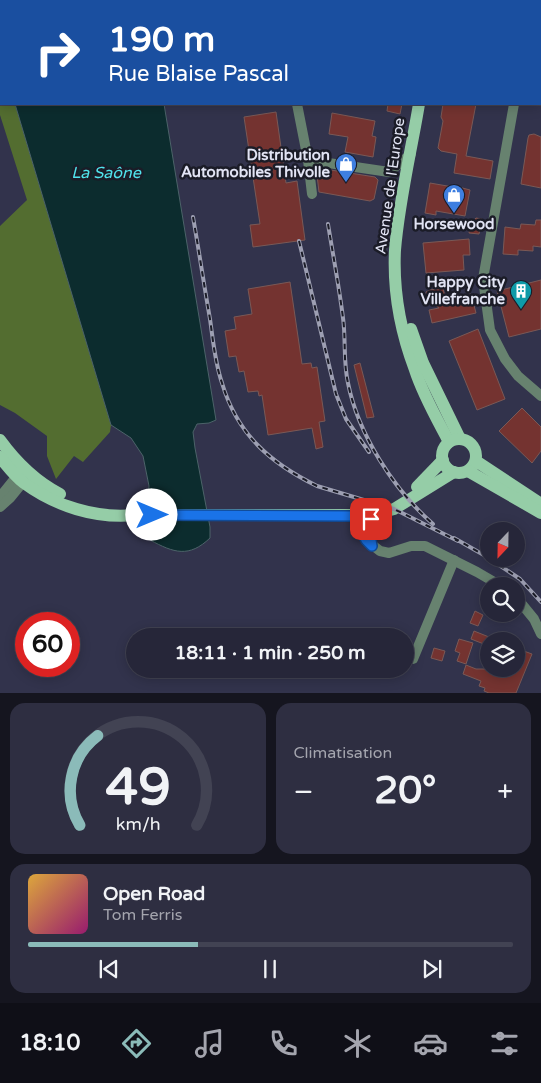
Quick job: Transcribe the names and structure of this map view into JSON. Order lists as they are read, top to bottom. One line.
{"streets":{"main road":["Avenue de l'Europe"]},"water":["La Saône"],"places":{"shop":["Distribution Automobiles Thivolle","Horsewood"],"building":["Happy City Villefranche"]},"north":"bottom","page":{"turn":["190 m","Rue Blaise Pascal"],"limit":"60","trip":"18:11 · 1 min · 250 m","tile":"Climatisation","heat":["−","20°","+"],"song":["Open Road","Tom Ferris"],"tabs":"18:10","gauge":["49","km/h"]}}
